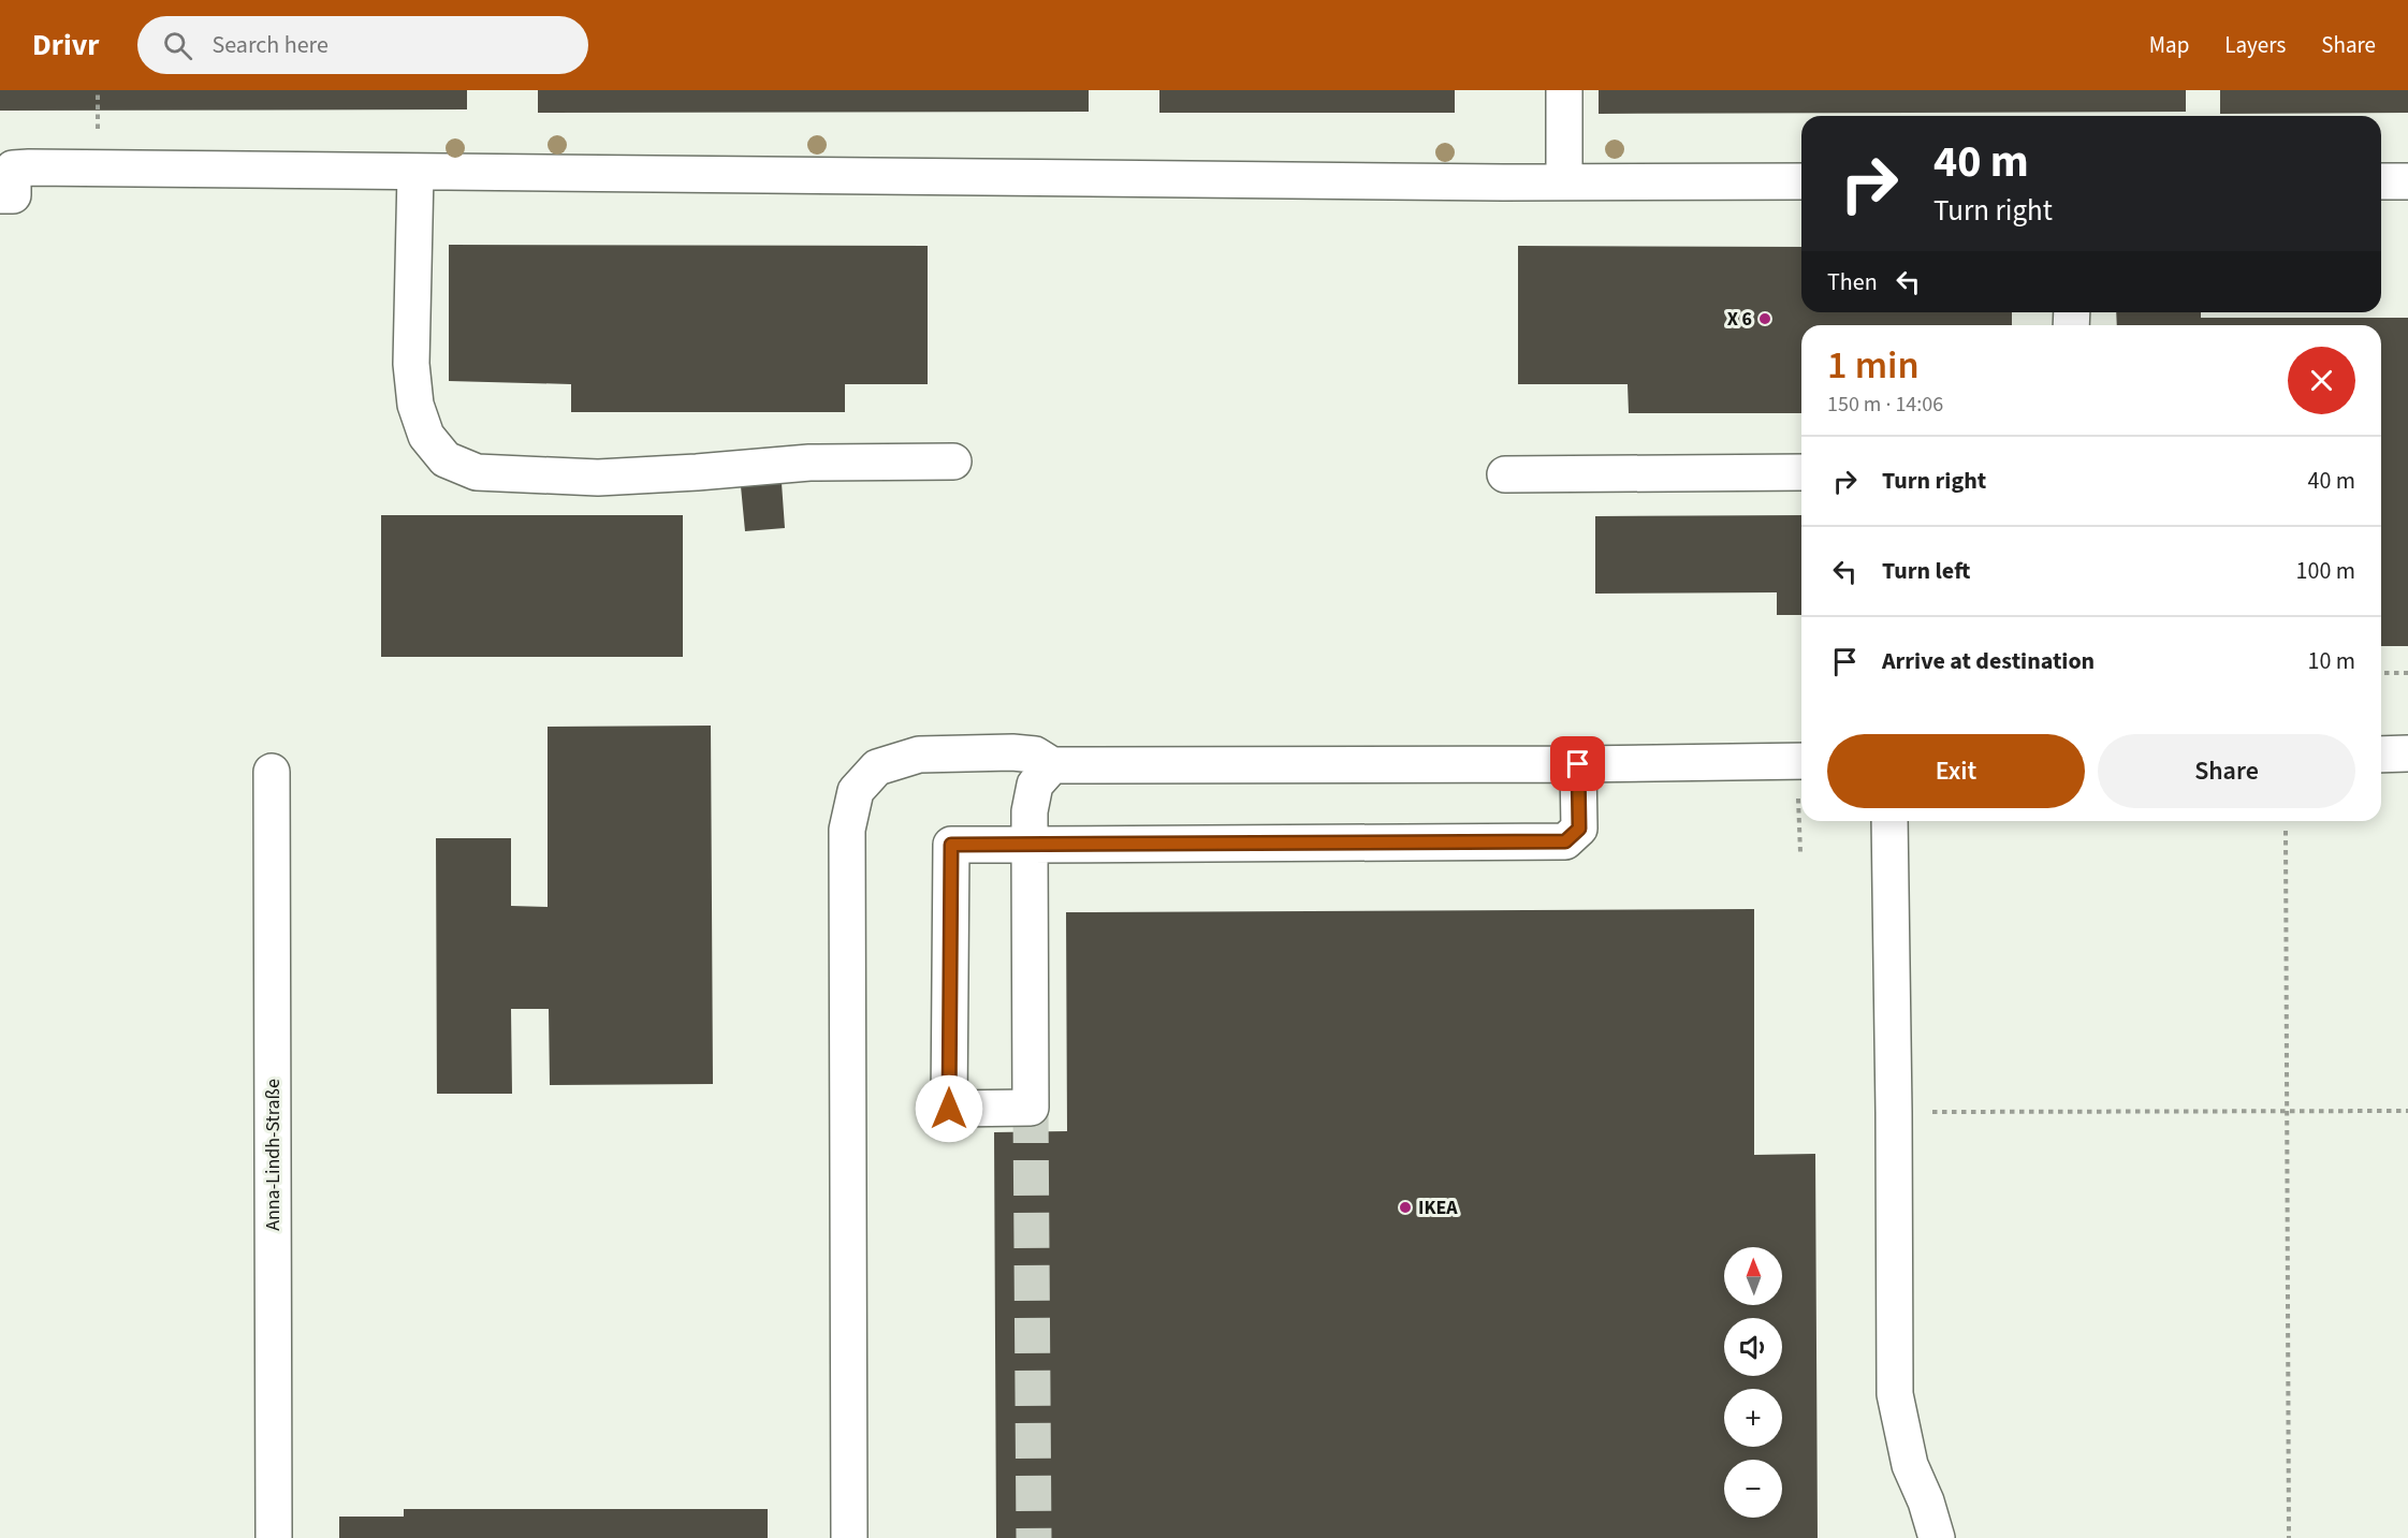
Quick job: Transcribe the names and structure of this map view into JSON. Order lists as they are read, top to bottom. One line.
{"streets":{"street":["Anna-Lindh-Straße"]},"places":["X 6","IKEA"],"north":"top","page":{"header":"Drivr","search":"Search here","nav":["Map","Layers","Share"],"turn":["40 m","Turn right"],"then":"Then","heading":["1 min","150 m · 14:06"],"list":[{"name":"Turn right","value":"40 m"},{"name":"Turn left","value":"100 m"},{"name":"Arrive at destination","value":"10 m"}],"buttons":["Exit","Share"],"map_buttons":["+","−"]}}
